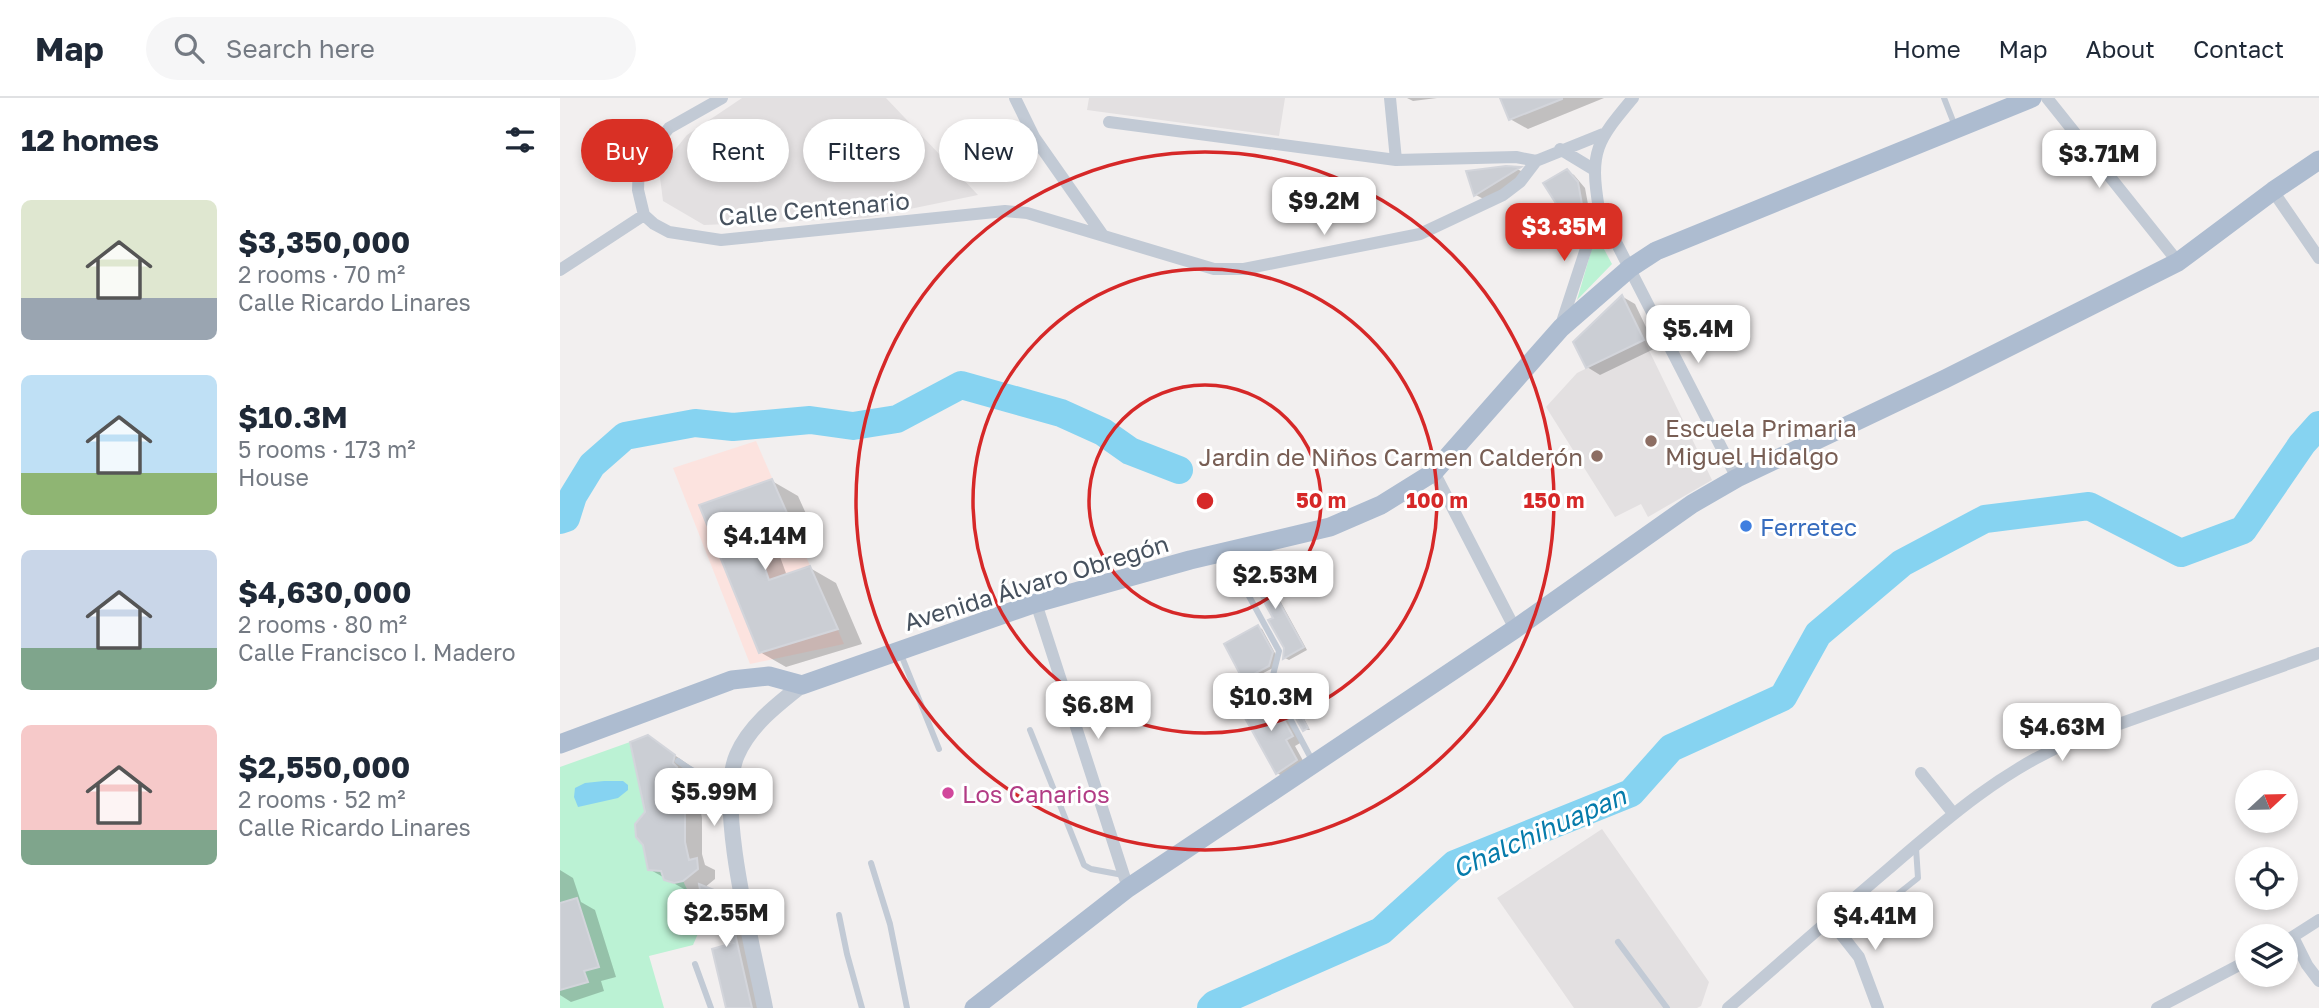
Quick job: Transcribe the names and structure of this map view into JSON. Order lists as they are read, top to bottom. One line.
{"streets":{"main road":["Avenida Álvaro Obregón"],"street":["Calle Centenario"]},"water":["Chalchihuapan"],"places":["Escuela Primaria Miguel Hidalgo","Jardin de Niños Carmen Calderón","Ferretec","Los Canarios"],"north":"right","page":{"header":"Map","search":"Search here","nav":["Home","Map","About","Contact"],"heading":"12 homes","chip":["Buy","Rent","Filters","New"],"price":["$3.71M","$9.2M","$3.35M","$5.4M","$4.14M","$2.53M","$10.3M","$6.8M","$4.63M","$5.99M","$2.55M","$4.41M"],"list":[{"name":"$3,350,000","note":"2 rooms · 70 m² · Calle Ricardo Linares"},{"name":"$10.3M","note":"5 rooms · 173 m² · House"},{"name":"$4,630,000","note":"2 rooms · 80 m² · Calle Francisco I. Madero"},{"name":"$2,550,000","note":"2 rooms · 52 m² · Calle Ricardo Linares"}]},"rings":["50 m","100 m","150 m"]}
